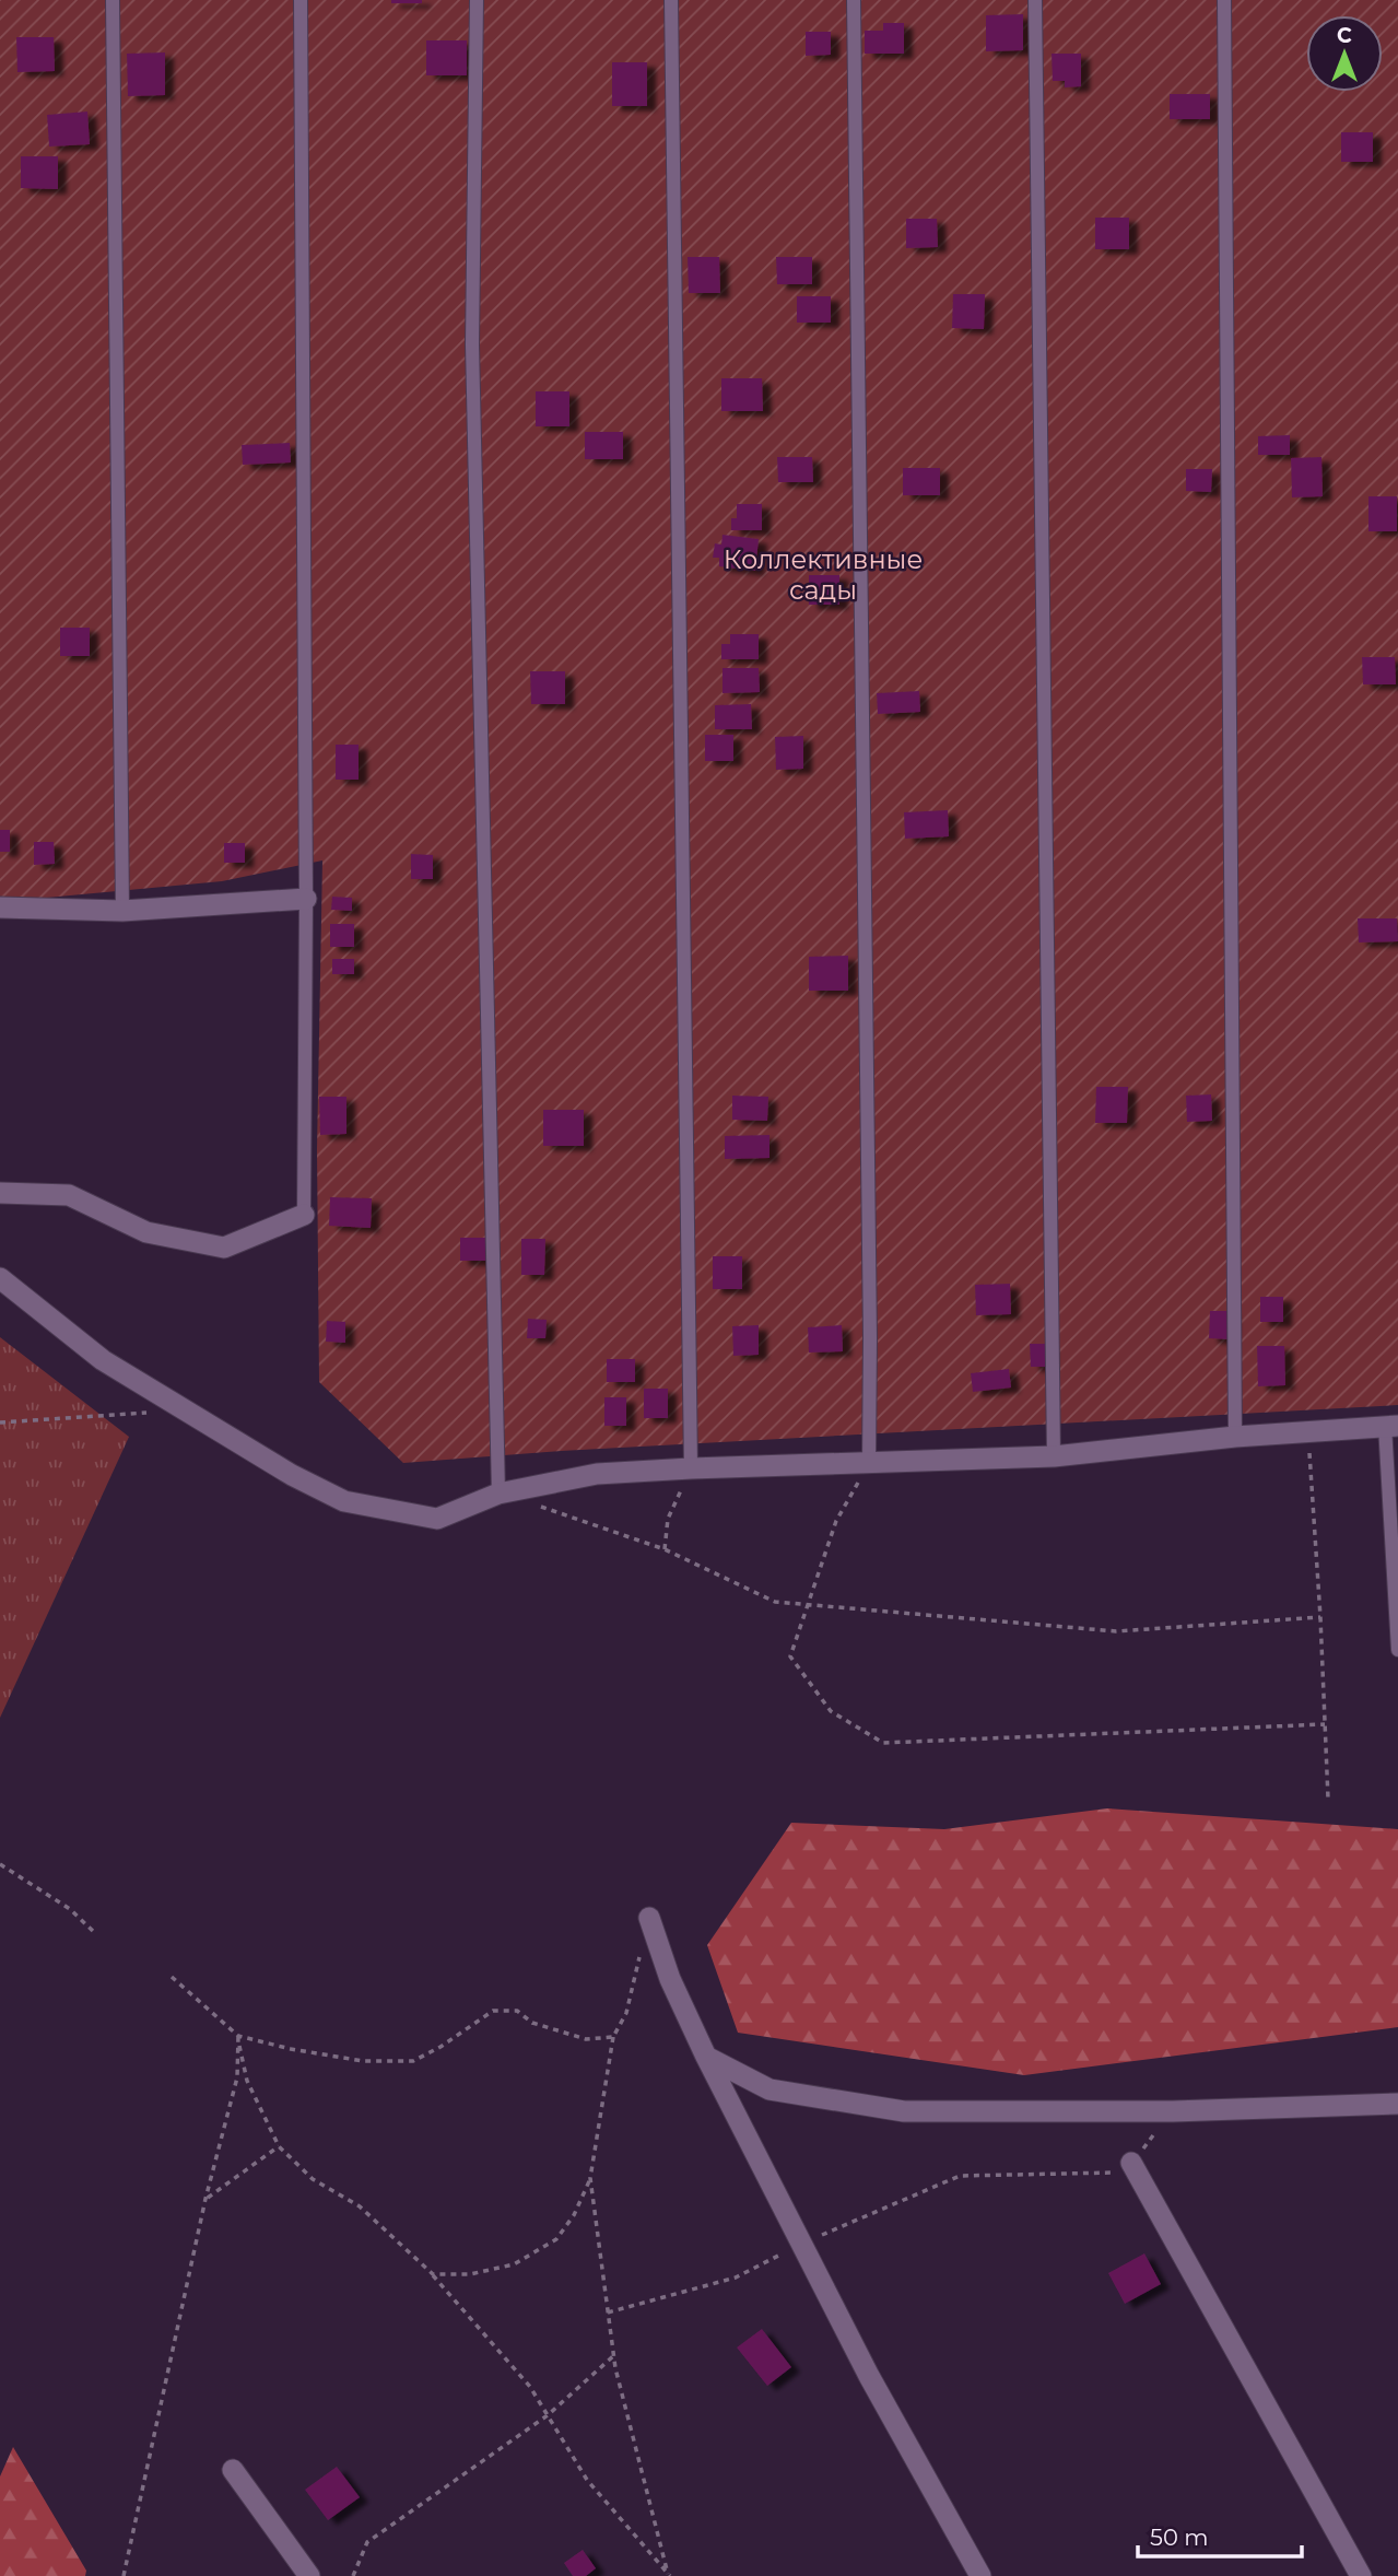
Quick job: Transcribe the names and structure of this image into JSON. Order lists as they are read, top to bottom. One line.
{"parks":["Коллективные сады"],"scale_bar":"50 m","north":"top"}
